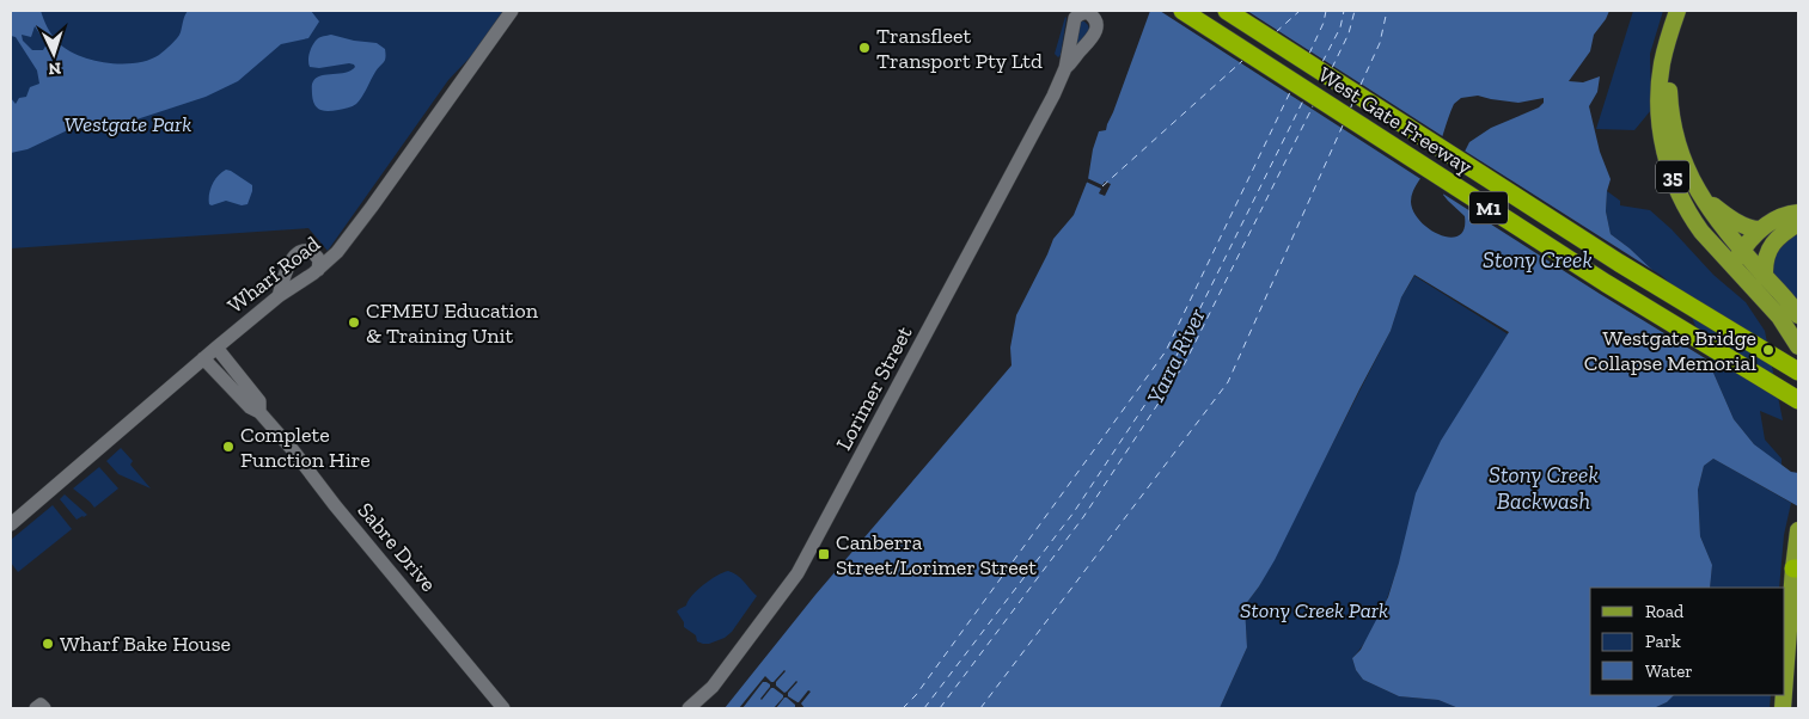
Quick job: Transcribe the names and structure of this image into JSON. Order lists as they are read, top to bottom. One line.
{"streets":{"highway":["West Gate Freeway","M1"],"main road":["35"],"street":["Wharf Road","Lorimer Street","Sabre Drive"]},"crossings":[["Wharf Road","Sabre Drive"]],"water":["Stony Creek","Yarra River","Stony Creek Backwash"],"parks":["Westgate Park","Stony Creek Park"],"places":{"other":["Transfleet Transport Pty Ltd","CFMEU Education & Training Unit","Westgate Bridge Collapse Memorial","Complete Function Hire","Wharf Bake House"],"transit":["Canberra Street/Lorimer Street"]},"legend":["Road","Park","Water"],"north":"bottom"}
